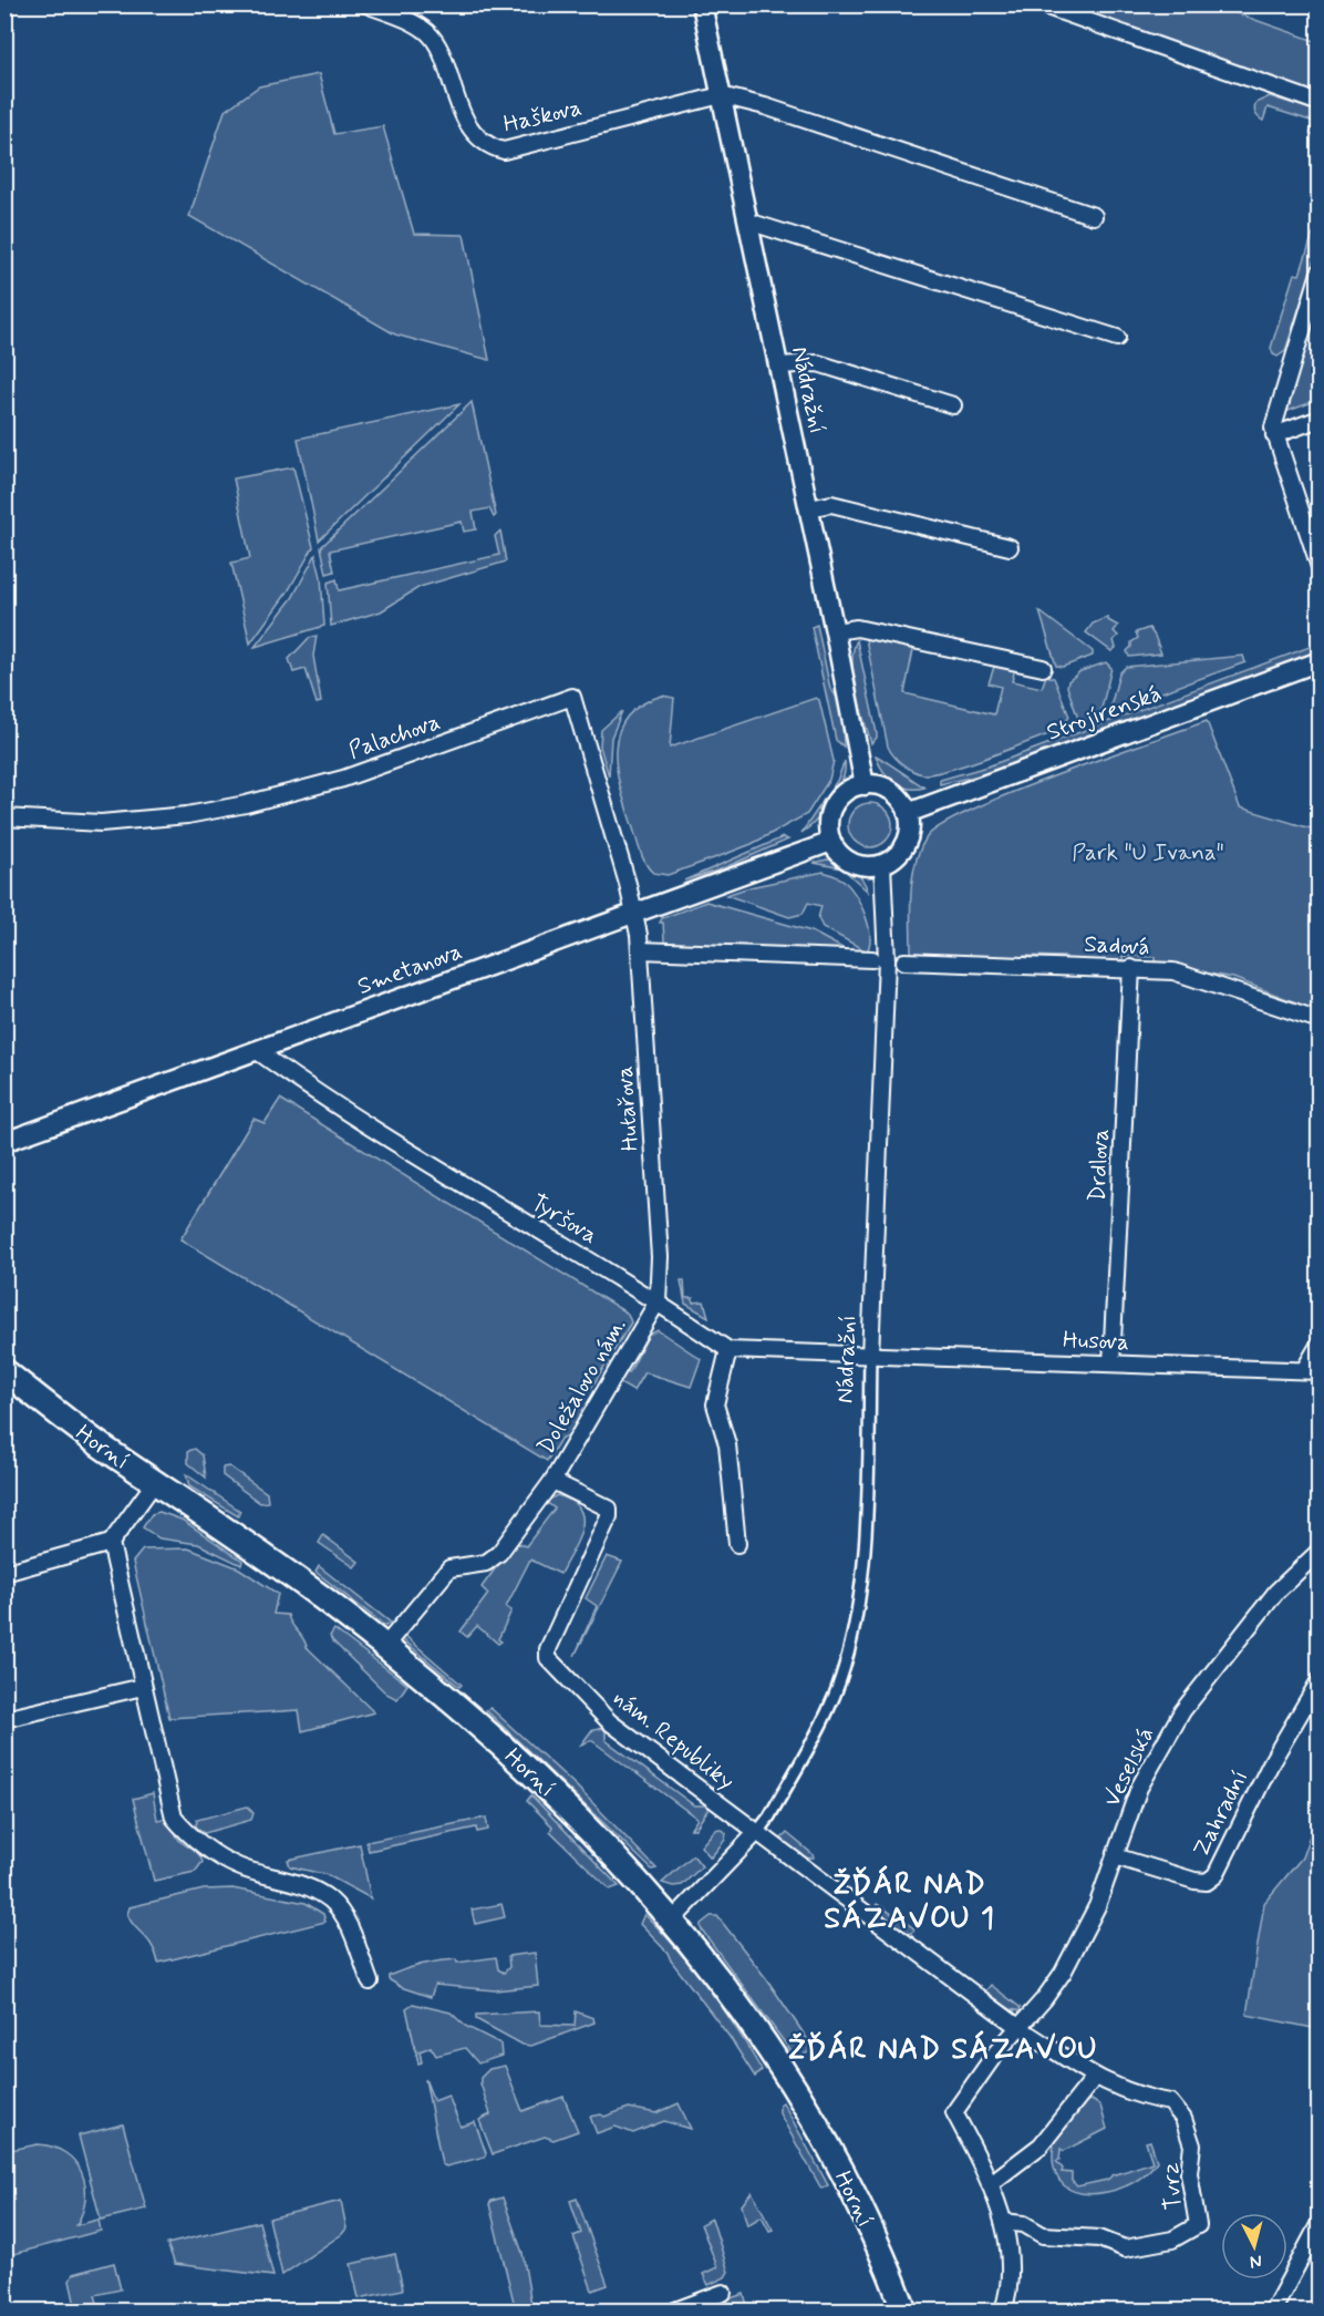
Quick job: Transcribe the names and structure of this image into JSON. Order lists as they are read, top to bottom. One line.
{"streets":{"main road":["Horní"],"street":["Haškova","Nádražní","Strojírenská","Palachova","Sadová","Smetanova","Hutařova","Drdlova","Tyršova","Husova","Doležalovo nám.","nám. Republiky","Veselská","Zahradní","Tvrz"]},"crossings":[["Haškova","Nádražní"],["Nádražní","Strojírenská"],["Nádražní","Smetanova"],["Nádražní","Husova"],["Nádražní","nám. Republiky"],["Strojírenská","Smetanova"],["Palachova","Smetanova"],["Palachova","Hutařova"],["Sadová","Drdlova"],["Smetanova","Hutařova"],["Smetanova","Tyršova"],["Hutařova","Tyršova"],["Hutařova","Doležalovo nám."],["Drdlova","Husova"],["Tyršova","Doležalovo nám."],["Doležalovo nám.","nám. Republiky"],["nám. Republiky","Veselská"],["nám. Republiky","Tvrz"],["Veselská","Zahradní"],["Veselská","Tvrz"]],"districts":["ŽĎÁR NAD SÁZAVOU 1","ŽĎÁR NAD SÁZAVOU"],"parks":["Park \"U Ivana\""],"north":"bottom"}
